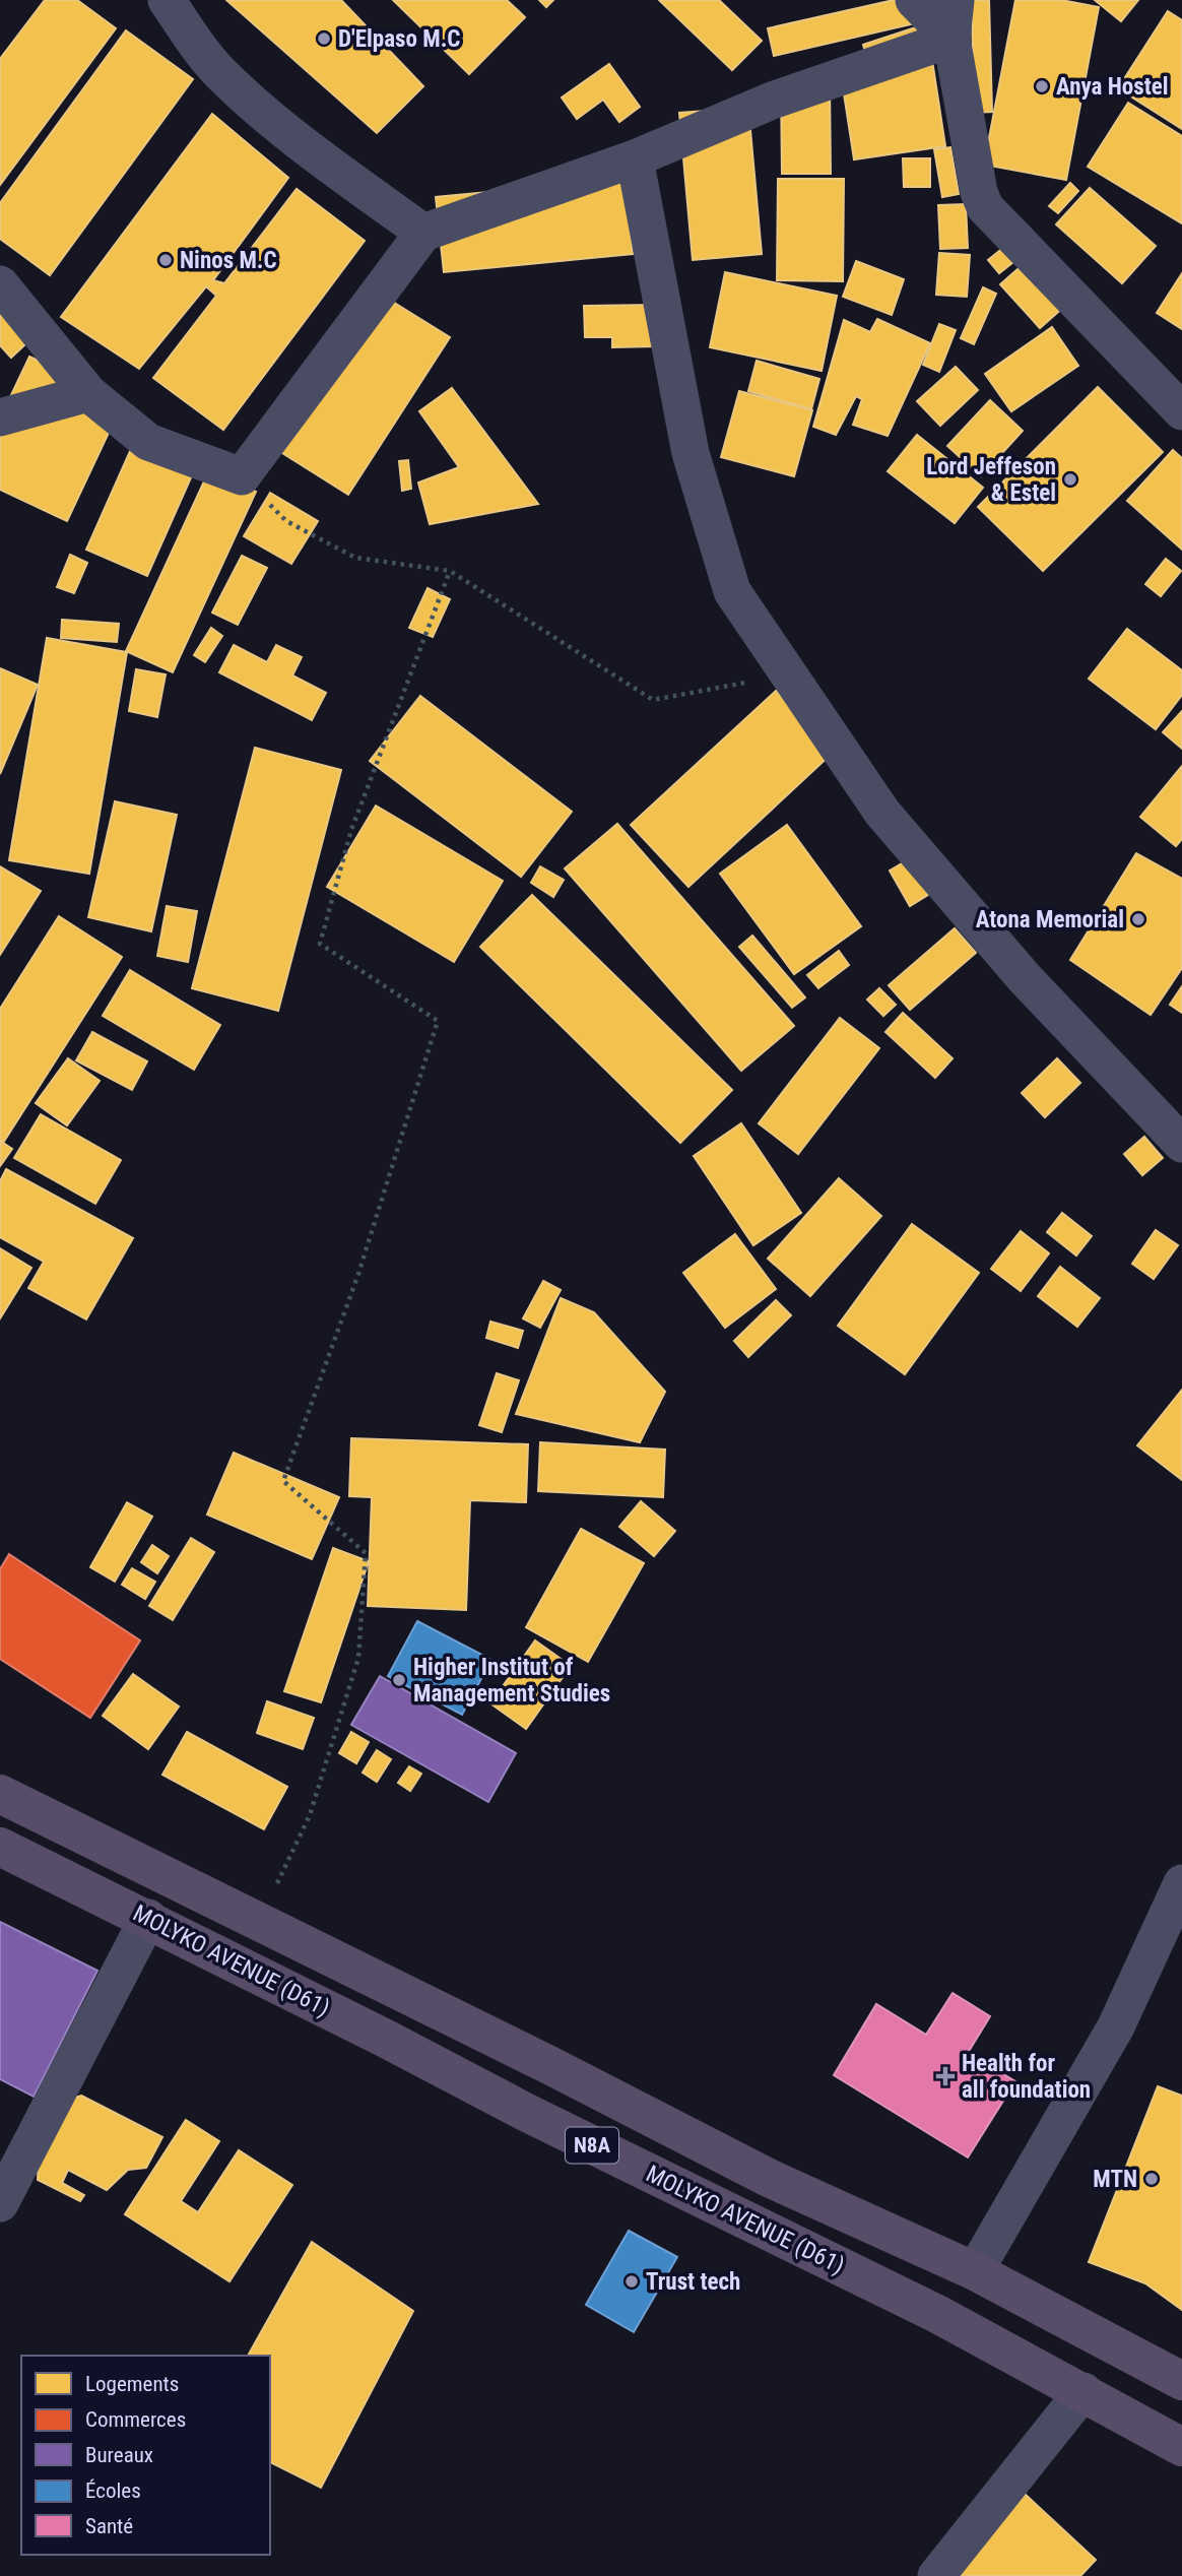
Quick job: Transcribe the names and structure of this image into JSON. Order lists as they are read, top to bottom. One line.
{"streets":{"highway":["MOLYKO AVENUE (D61)","N8A"]},"places":{"other":["D'Elpaso M.C","Anya Hostel","Ninos M.C","Lord Jeffeson & Estel","Atona Memorial","Higher Institut of Management Studies","MTN","Trust tech"],"health":["Health for all foundation"]},"legend":["Logements","Commerces","Bureaux","Écoles","Santé"]}
